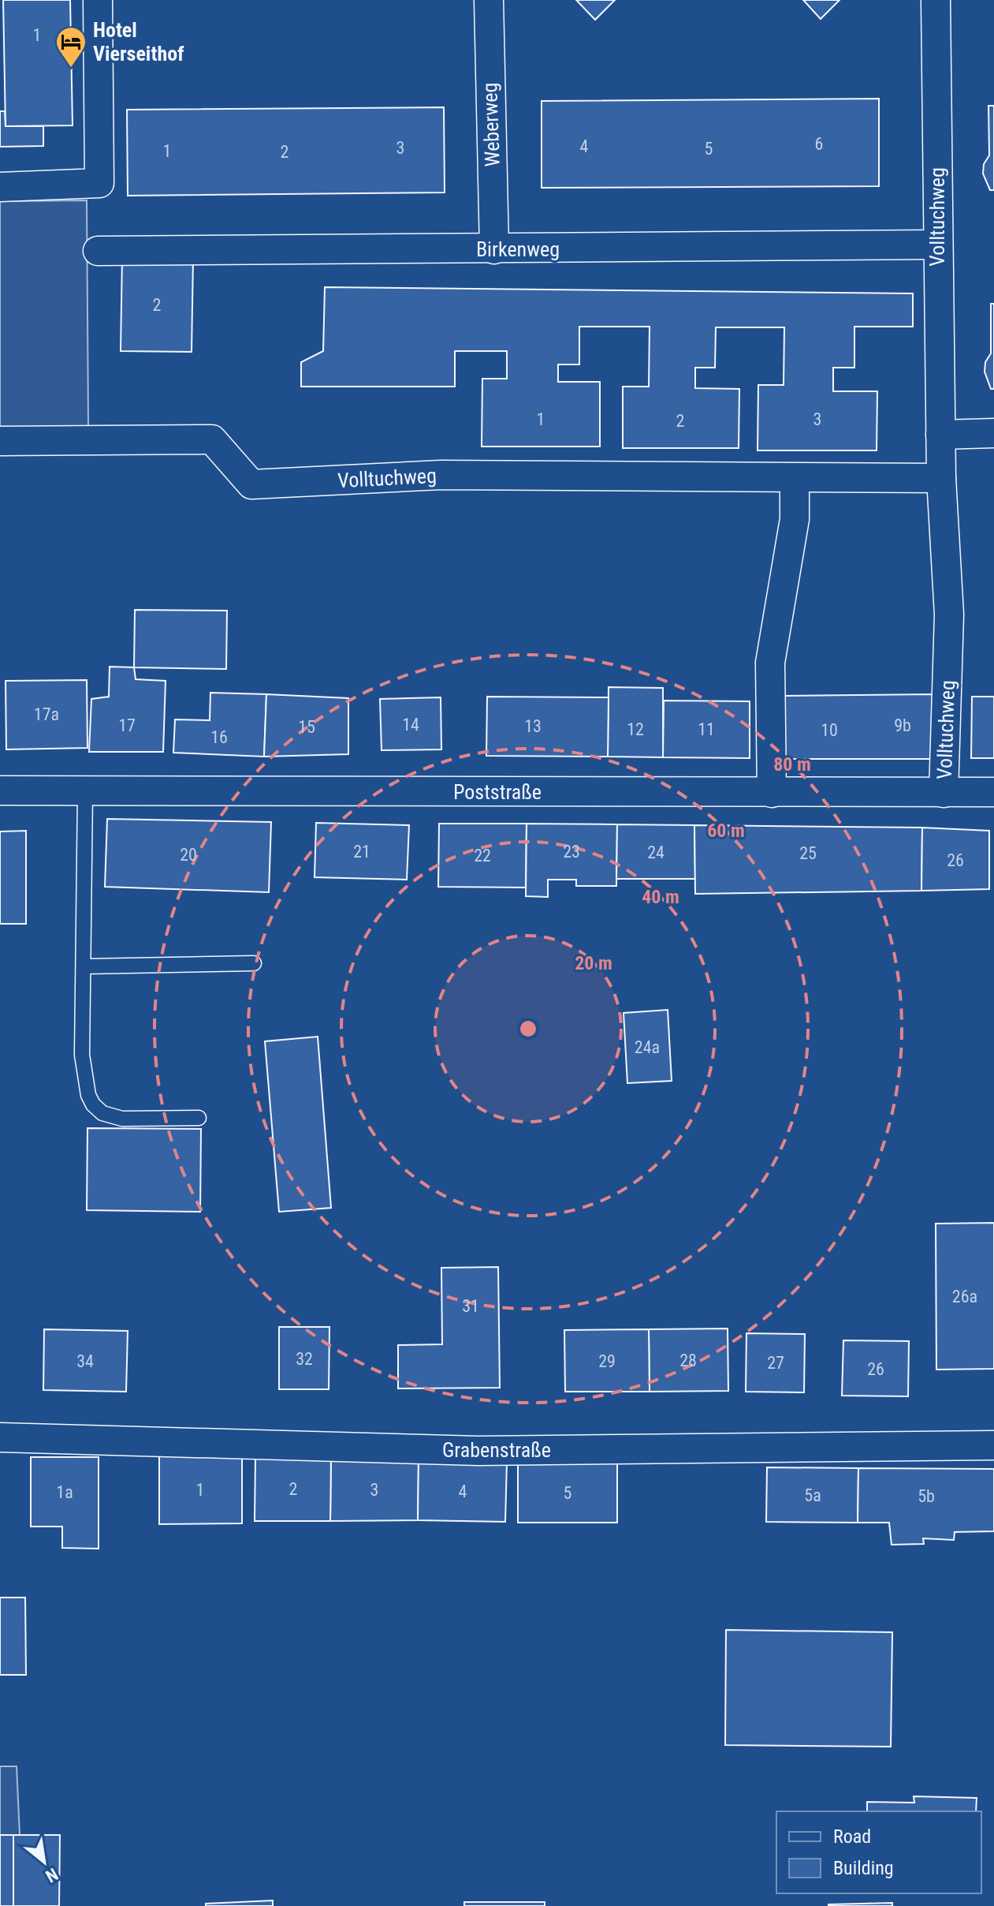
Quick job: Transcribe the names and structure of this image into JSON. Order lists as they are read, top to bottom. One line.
{"streets":{"street":["Weberweg","Volltuchweg","Birkenweg","Poststraße","Grabenstraße"]},"crossings":[["Weberweg","Birkenweg"],["Volltuchweg","Birkenweg"],["Volltuchweg","Poststraße"]],"places":{"hotel":["Hotel Vierseithof"]},"house_numbers":["1","6","4","3","5","1","2","2","1","3","2","17a","14","17","9b","13","15","12","11","10","16","21","23","24","25","20","22","26","24a","26a","31","32","28","34","29","27","26","2","1","3","4","1a","5","5a","5b"],"legend":["Road","Building"],"north":"bottom right","rings":["80 m","60 m","40 m","20 m"]}
